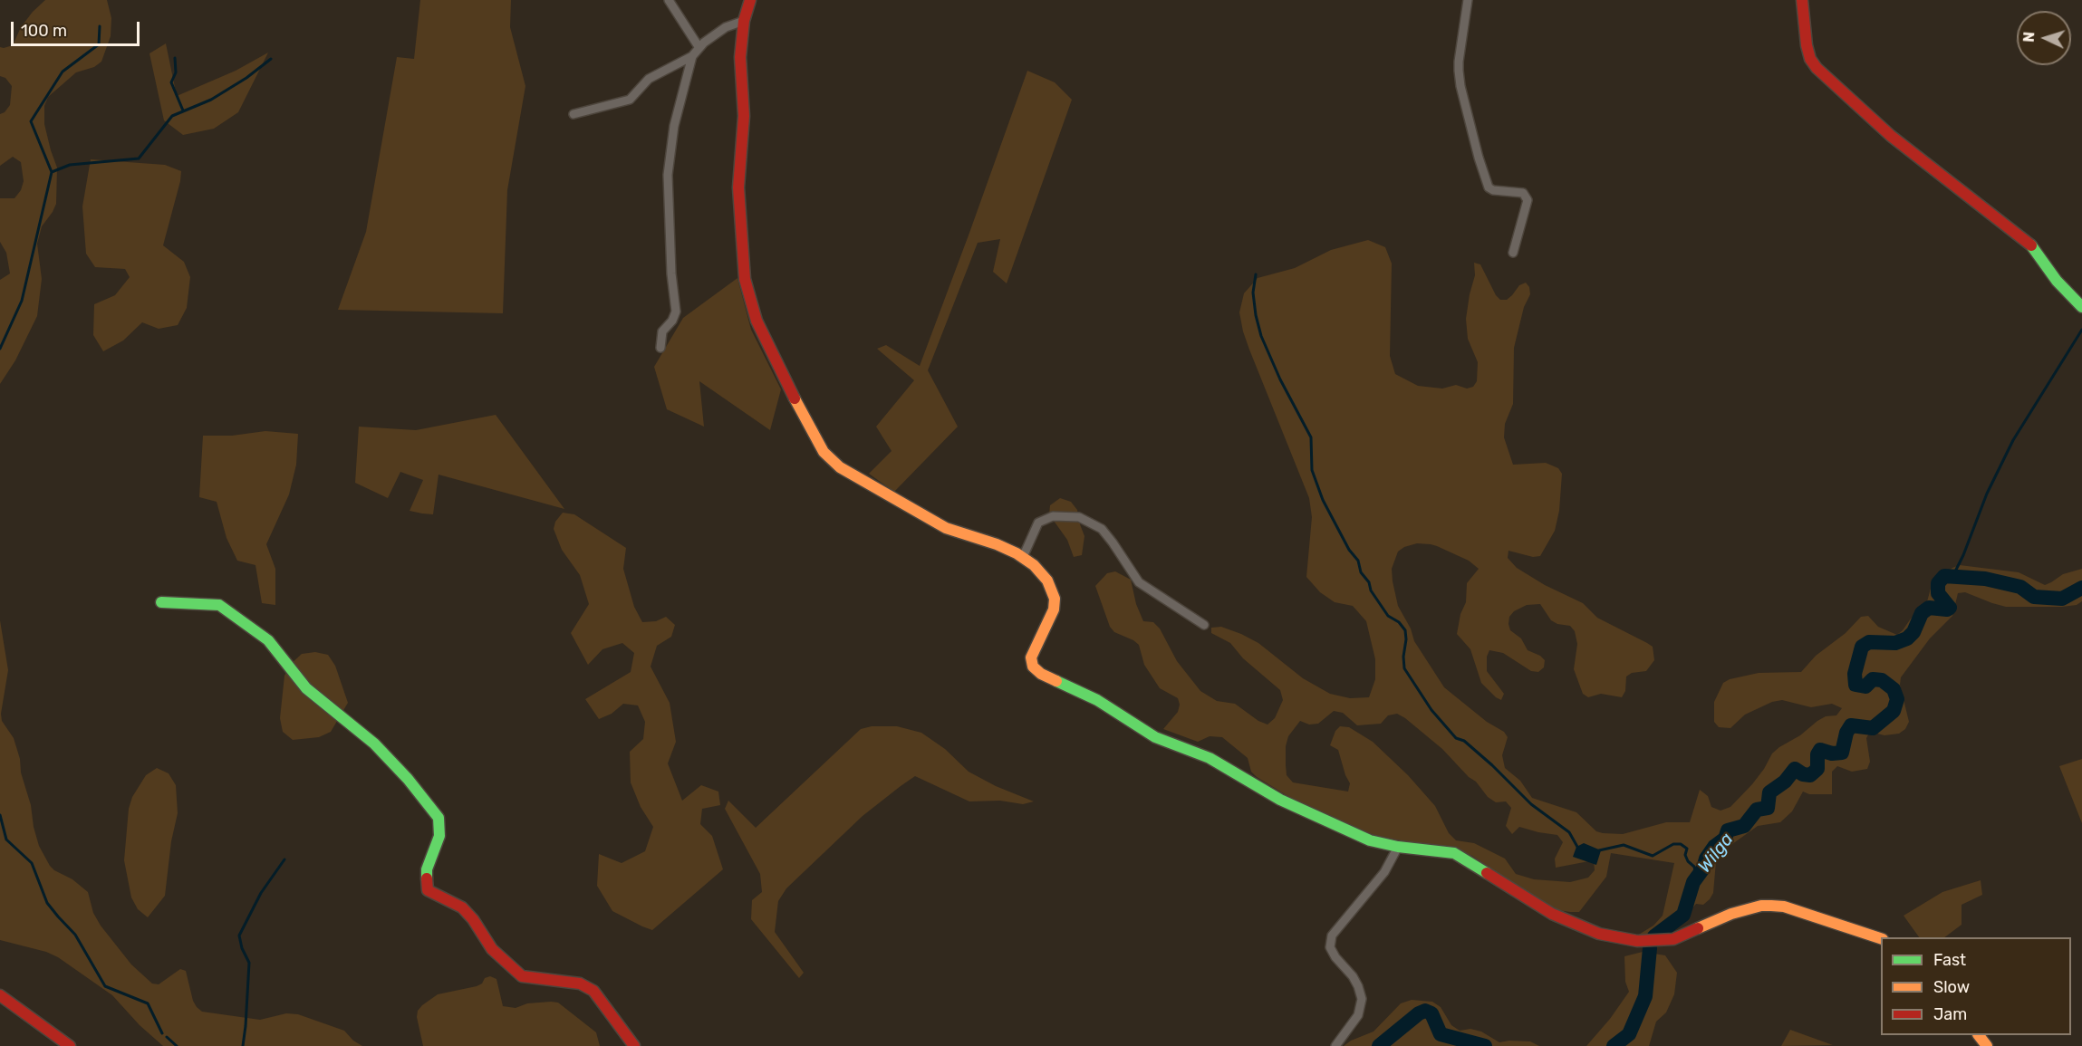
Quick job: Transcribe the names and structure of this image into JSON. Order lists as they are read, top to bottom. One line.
{"water":["Wilga"],"legend":["Fast","Slow","Jam"],"scale_bar":"100 m","north":"left"}
